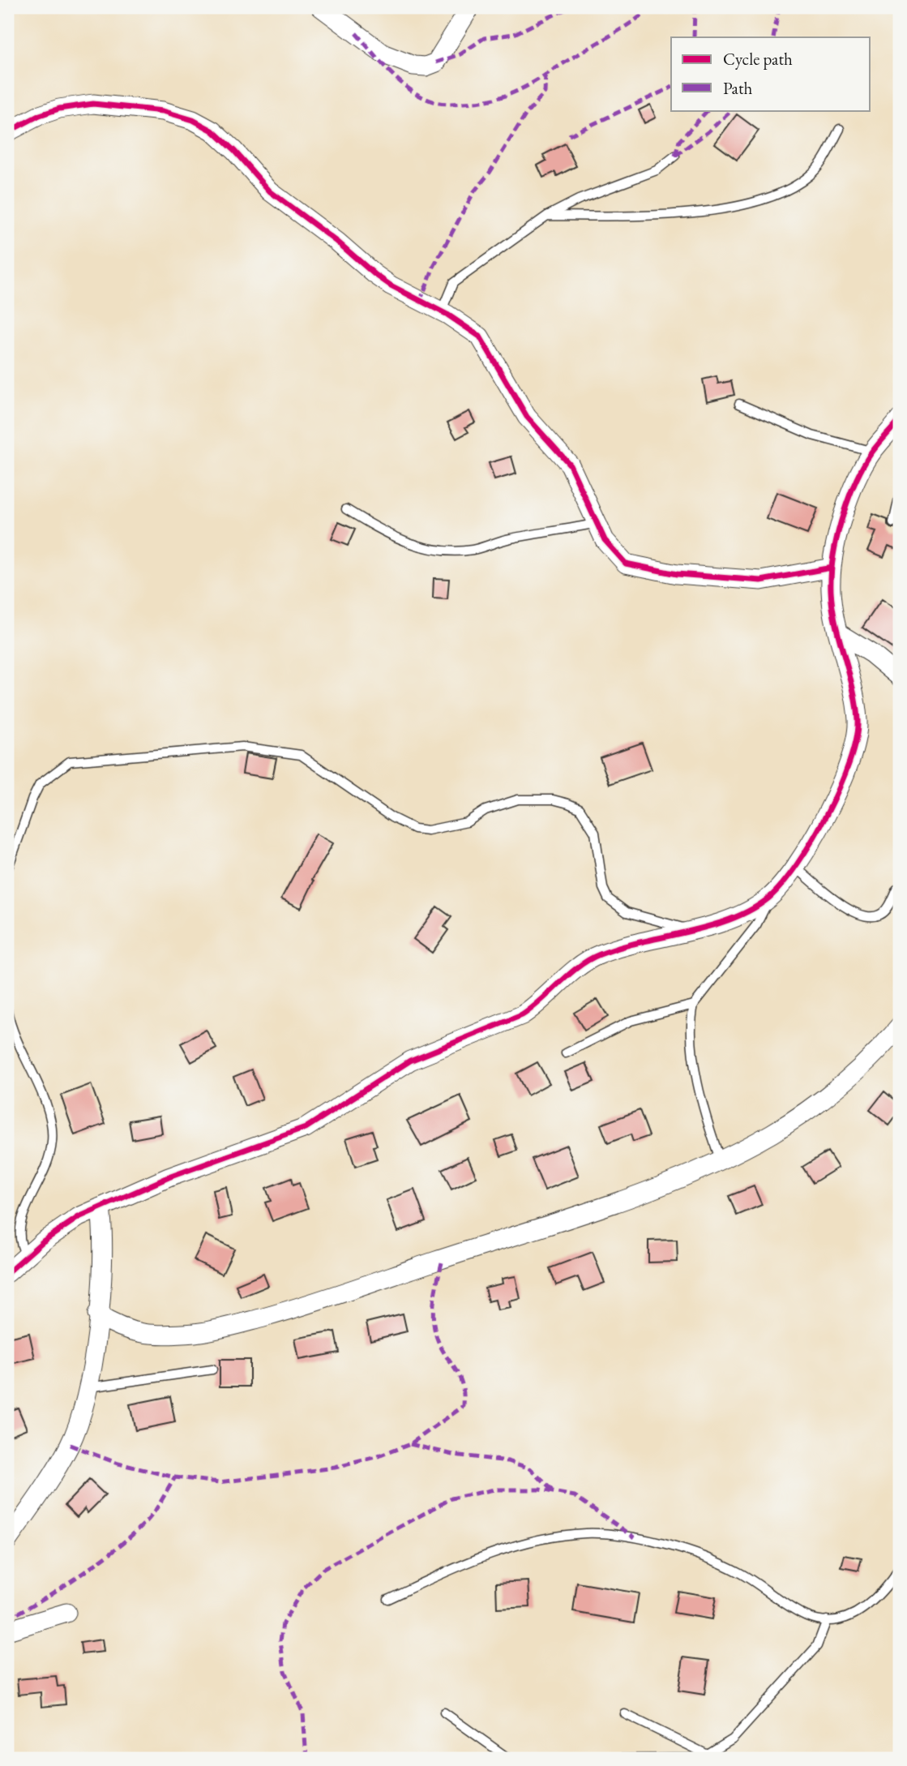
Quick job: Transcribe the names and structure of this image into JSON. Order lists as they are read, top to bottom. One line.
{"legend":["Cycle path","Path"]}
